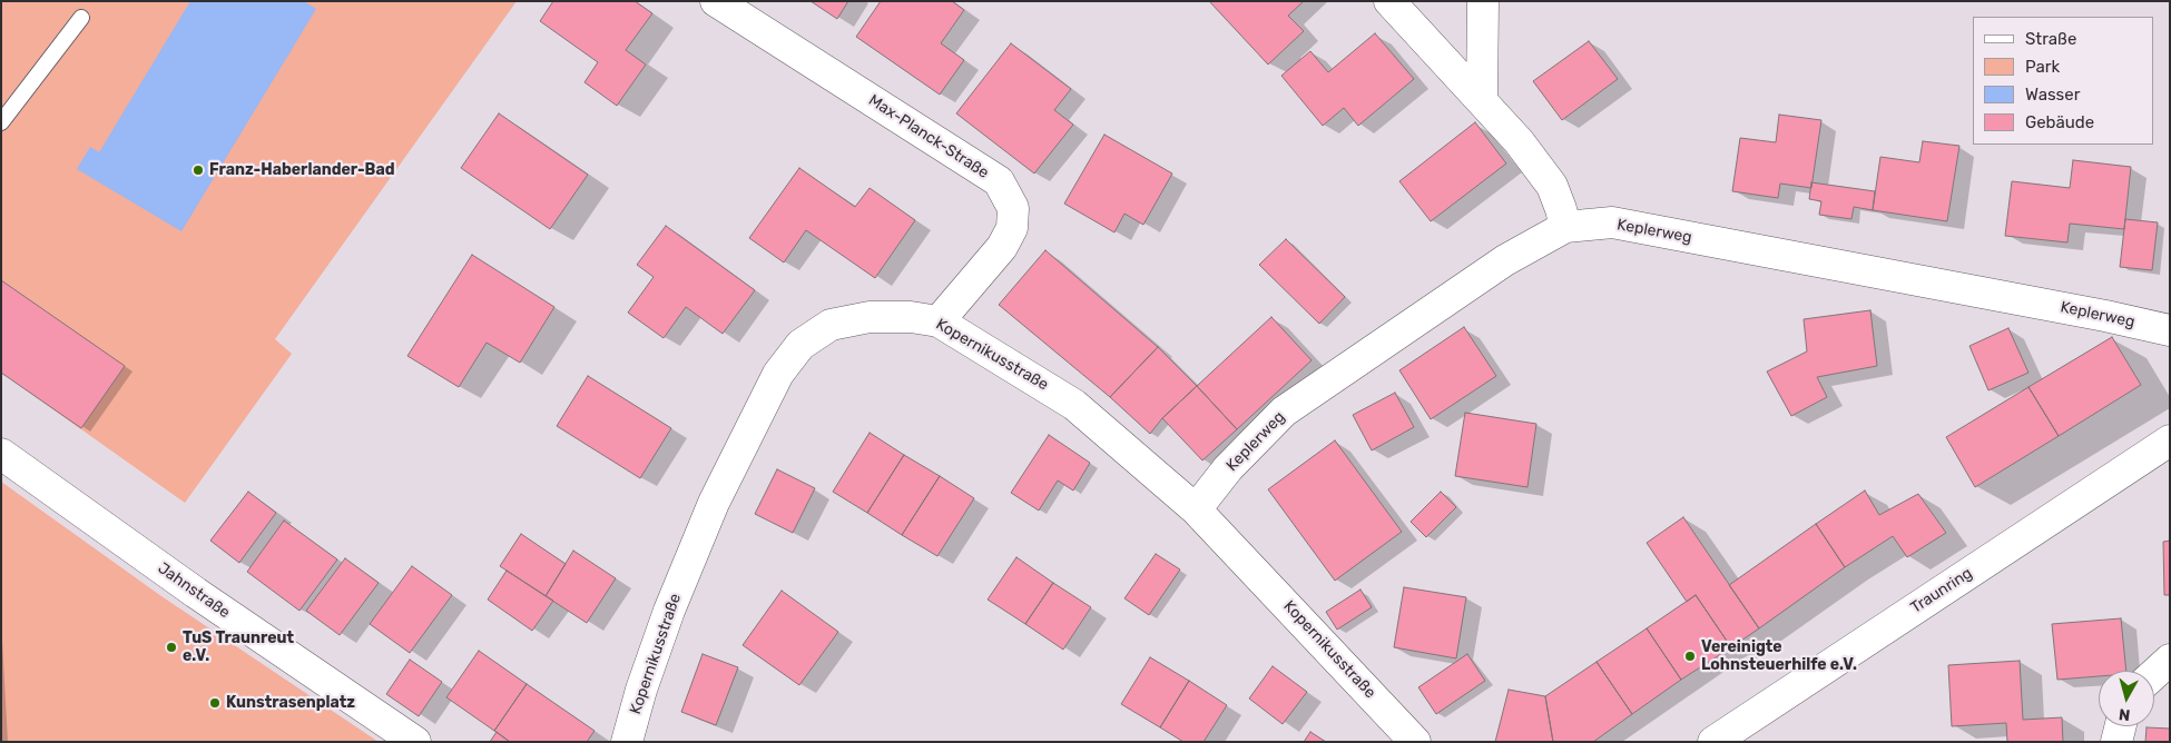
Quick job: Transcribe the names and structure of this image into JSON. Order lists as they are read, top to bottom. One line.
{"streets":{"street":["Max-Planck-Straße","Keplerweg","Kopernikusstraße","Jahnstraße","Traunring"]},"crossings":[["Max-Planck-Straße","Kopernikusstraße"],["Keplerweg","Kopernikusstraße"]],"places":["Franz-Haberlander-Bad","TuS Traunreut e.V.","Vereinigte Lohnsteuerhilfe e.V.","Kunstrasenplatz"],"legend":["Straße","Park","Wasser","Gebäude"],"north":"bottom"}
